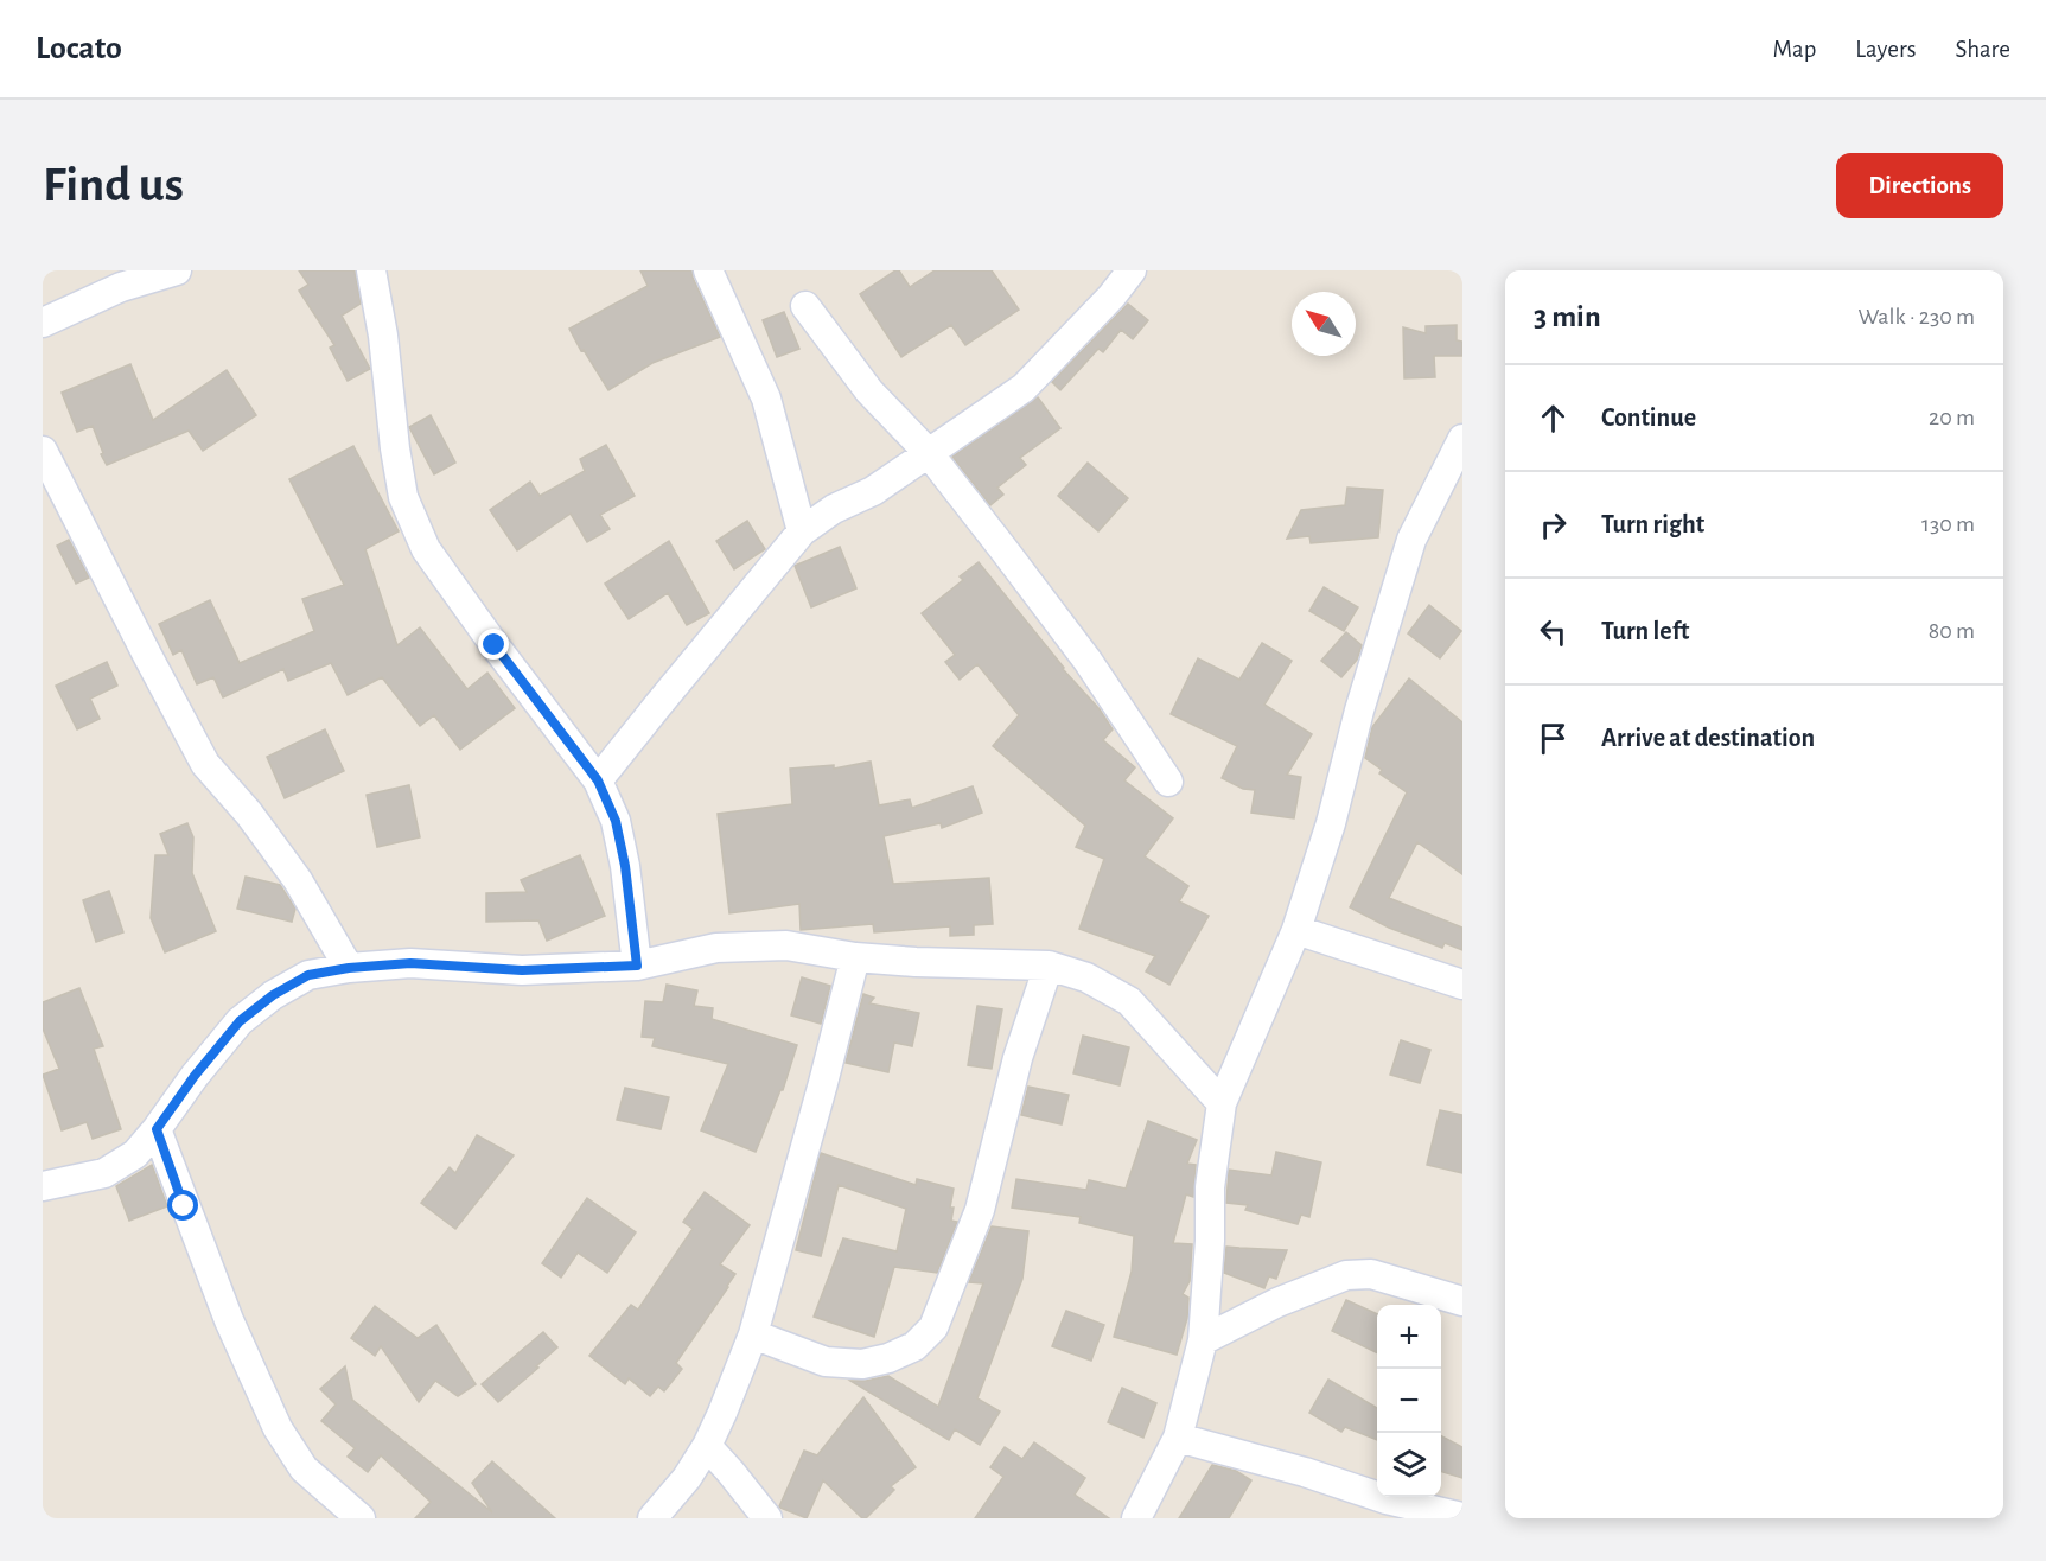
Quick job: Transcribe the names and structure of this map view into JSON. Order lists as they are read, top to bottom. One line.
{"north":"top left","page":{"header":"Locato","nav":["Map","Layers","Share"],"buttons":"Directions","title":"Find us","heading":["3 min","Walk · 230 m"],"list":[["Continue","20 m"],["Turn right","130 m"],["Turn left","80 m"],"Arrive at destination"],"map_buttons":["+","−"]}}
